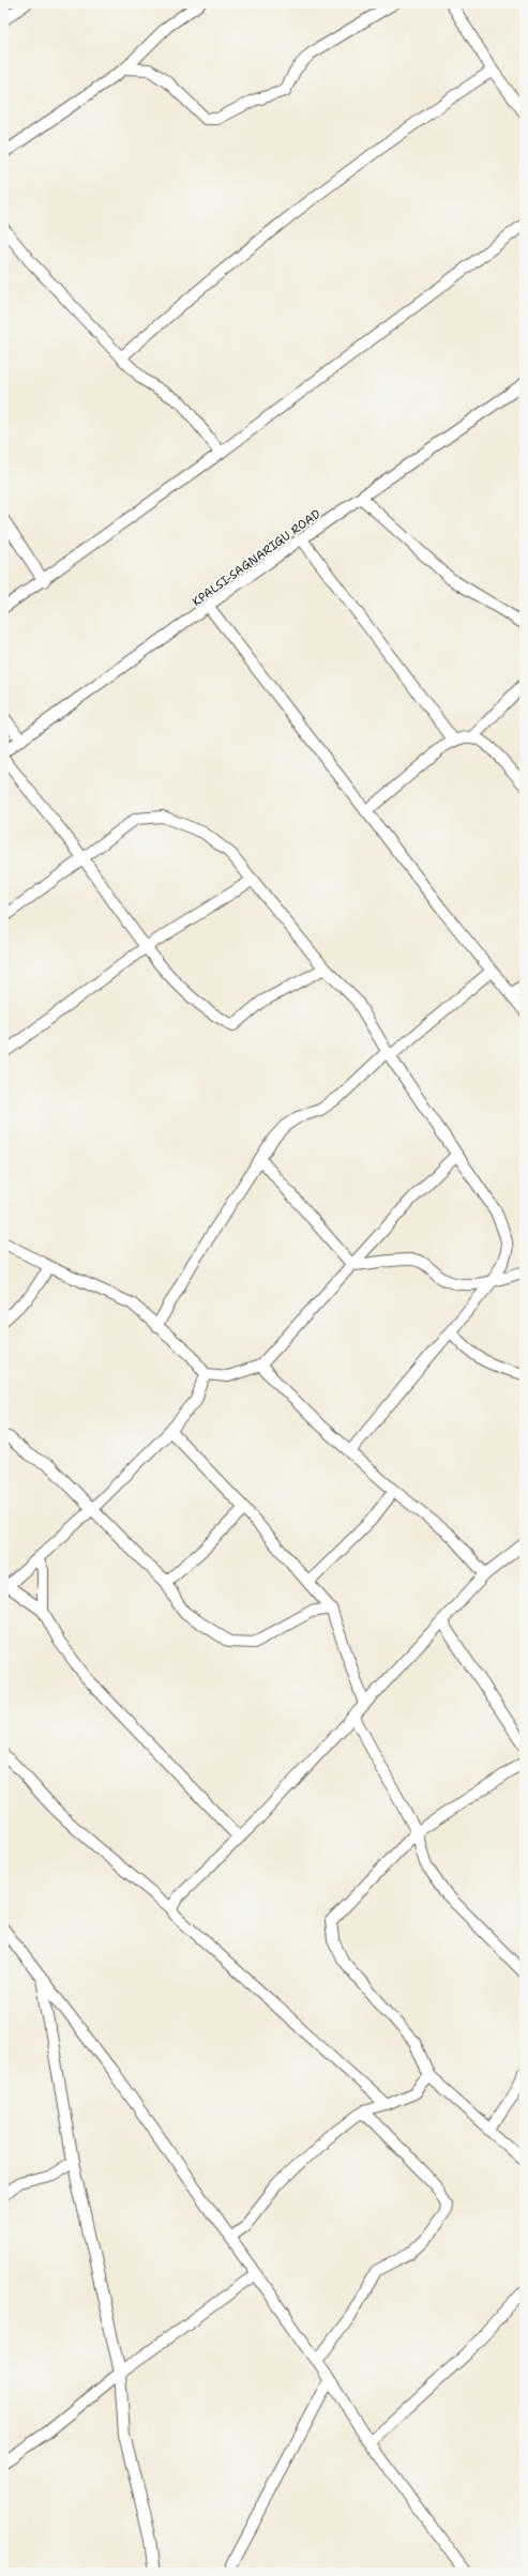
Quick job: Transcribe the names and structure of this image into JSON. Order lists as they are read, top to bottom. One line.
{"streets":{"street":["KPALSI-SAGNARIGU ROAD"]}}
